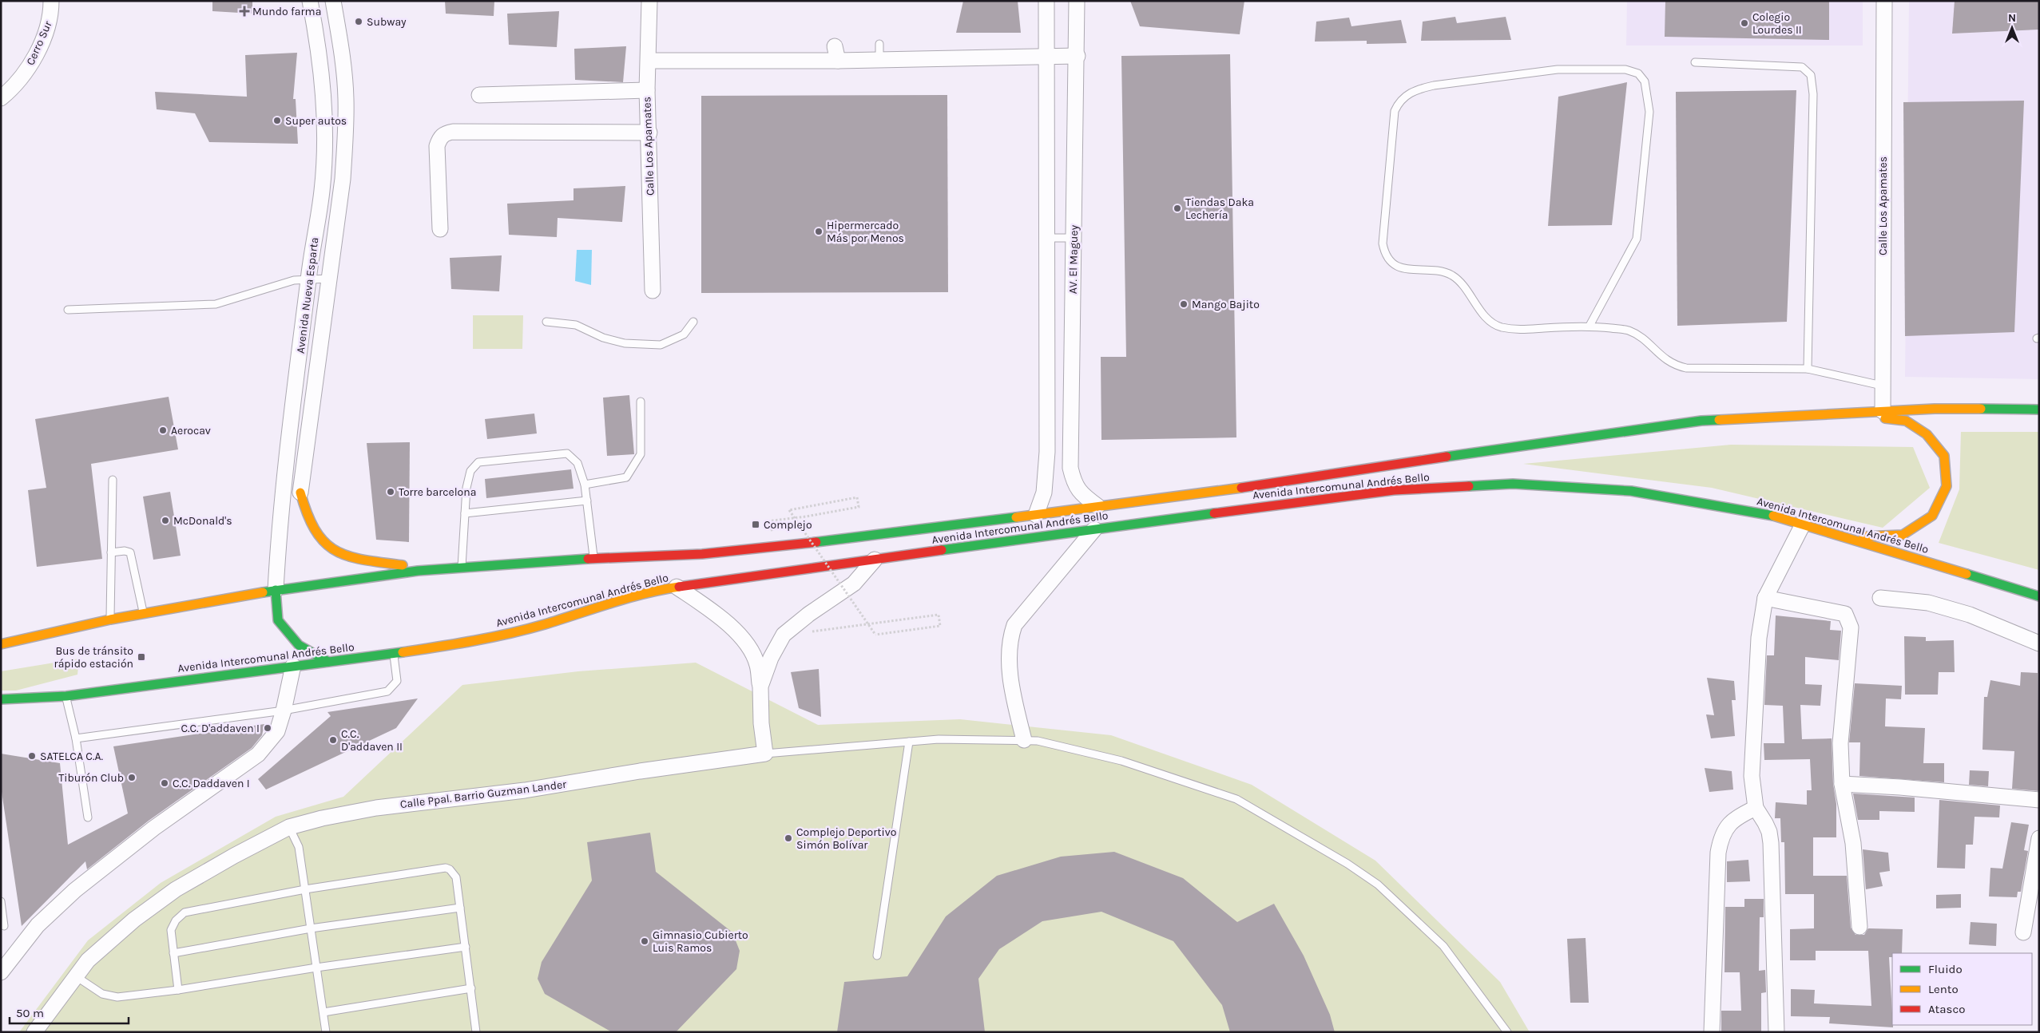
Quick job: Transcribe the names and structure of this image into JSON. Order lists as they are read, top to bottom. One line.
{"streets":{"main road":["Avenida Intercomunal Andrés Bello"],"street":["Cerro Sur","Calle Los Apamates","AV. El Maguey","Avenida Nueva Esparta","Calle Ppal. Barrio Guzman Lander"]},"crossings":[["Calle Los Apamates","Avenida Intercomunal Andrés Bello"],["AV. El Maguey","Avenida Intercomunal Andrés Bello"],["Avenida Nueva Esparta","Avenida Intercomunal Andrés Bello"]],"places":{"health":["Mundo farma"],"other":["Subway","Colegio Lourdes II","Super autos","Tiendas Daka Lechería","Hipermercado Más por Menos","Mango Bajito","Aerocav","Torre barcelona","McDonald's","C.C. D'addaven I","C.C. D'addaven II","SATELCA C.A.","Tiburón Club","C.C. Daddaven I","Complejo Deportivo Simón Bolívar","Gimnasio Cubierto Luis Ramos"],"transit":["Complejo","Bus de tránsito rápido estación"]},"legend":["Fluido","Lento","Atasco"],"scale_bar":"50 m","north":"top"}
